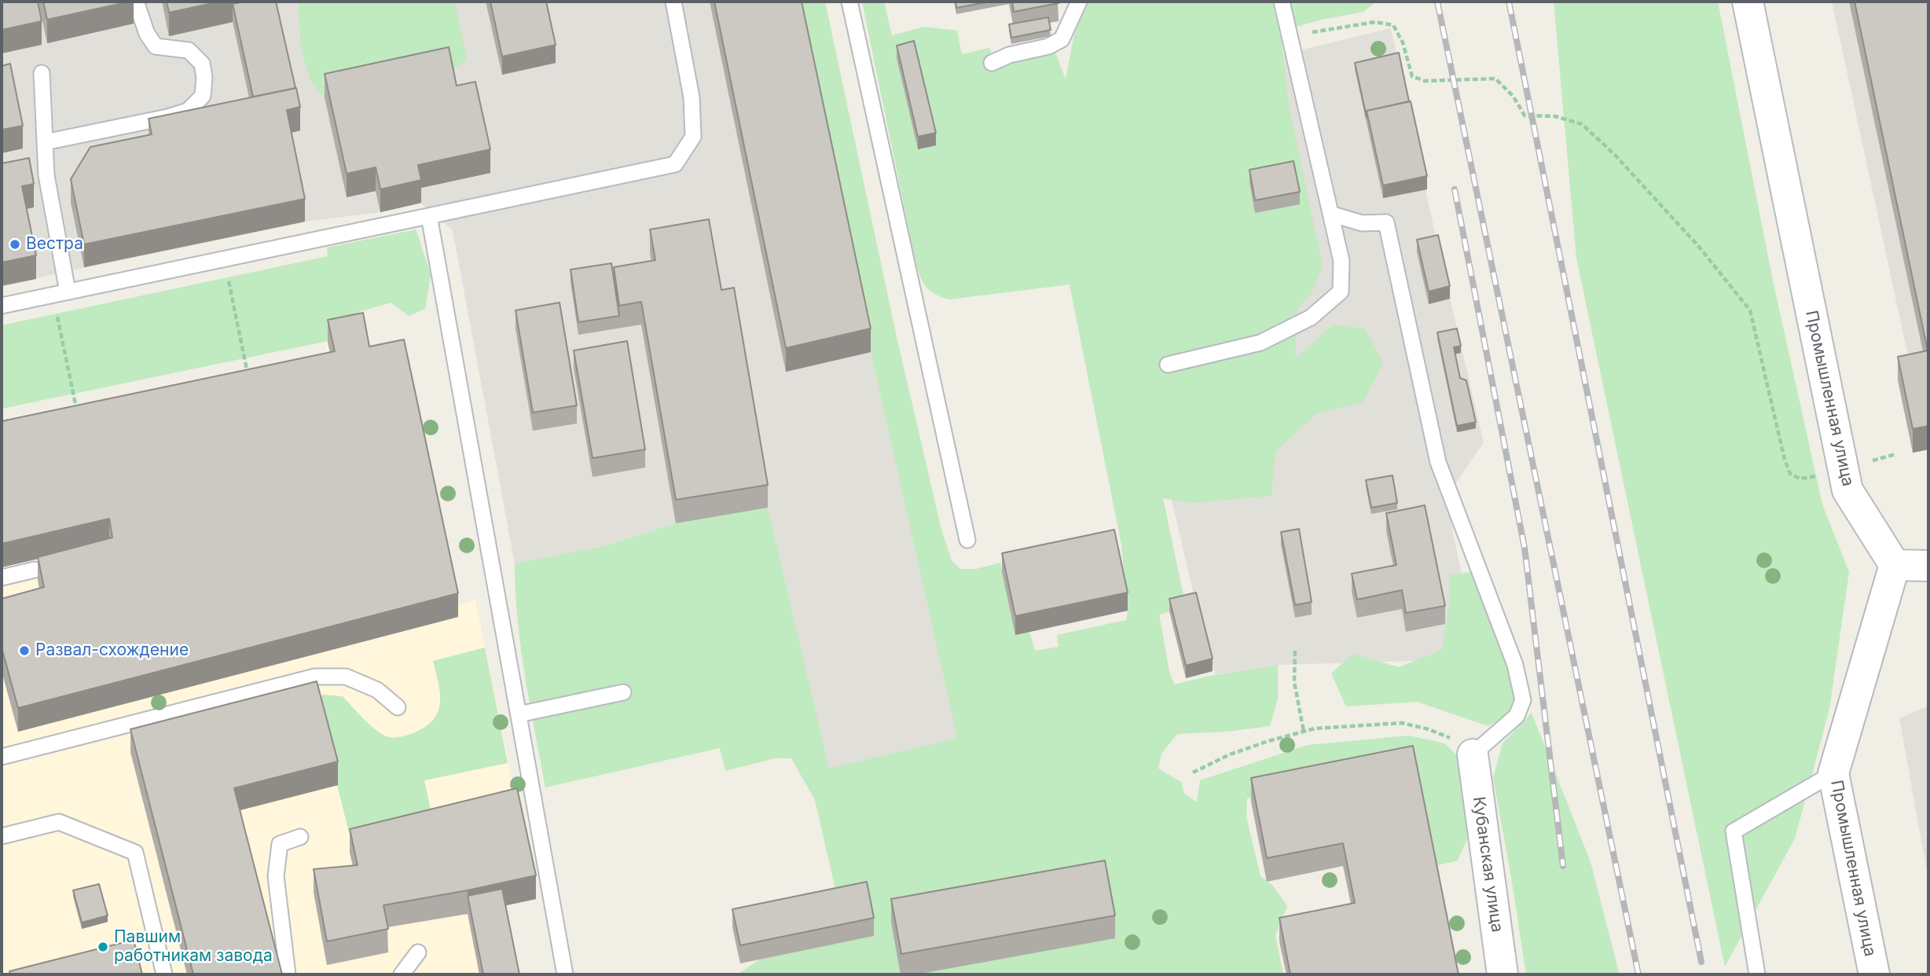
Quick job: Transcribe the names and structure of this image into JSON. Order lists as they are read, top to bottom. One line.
{"streets":{"street":["Промышленная улица","Кубанская улица"]},"places":["Вестра","Развал-схождение","Павшим работникам завода"]}
